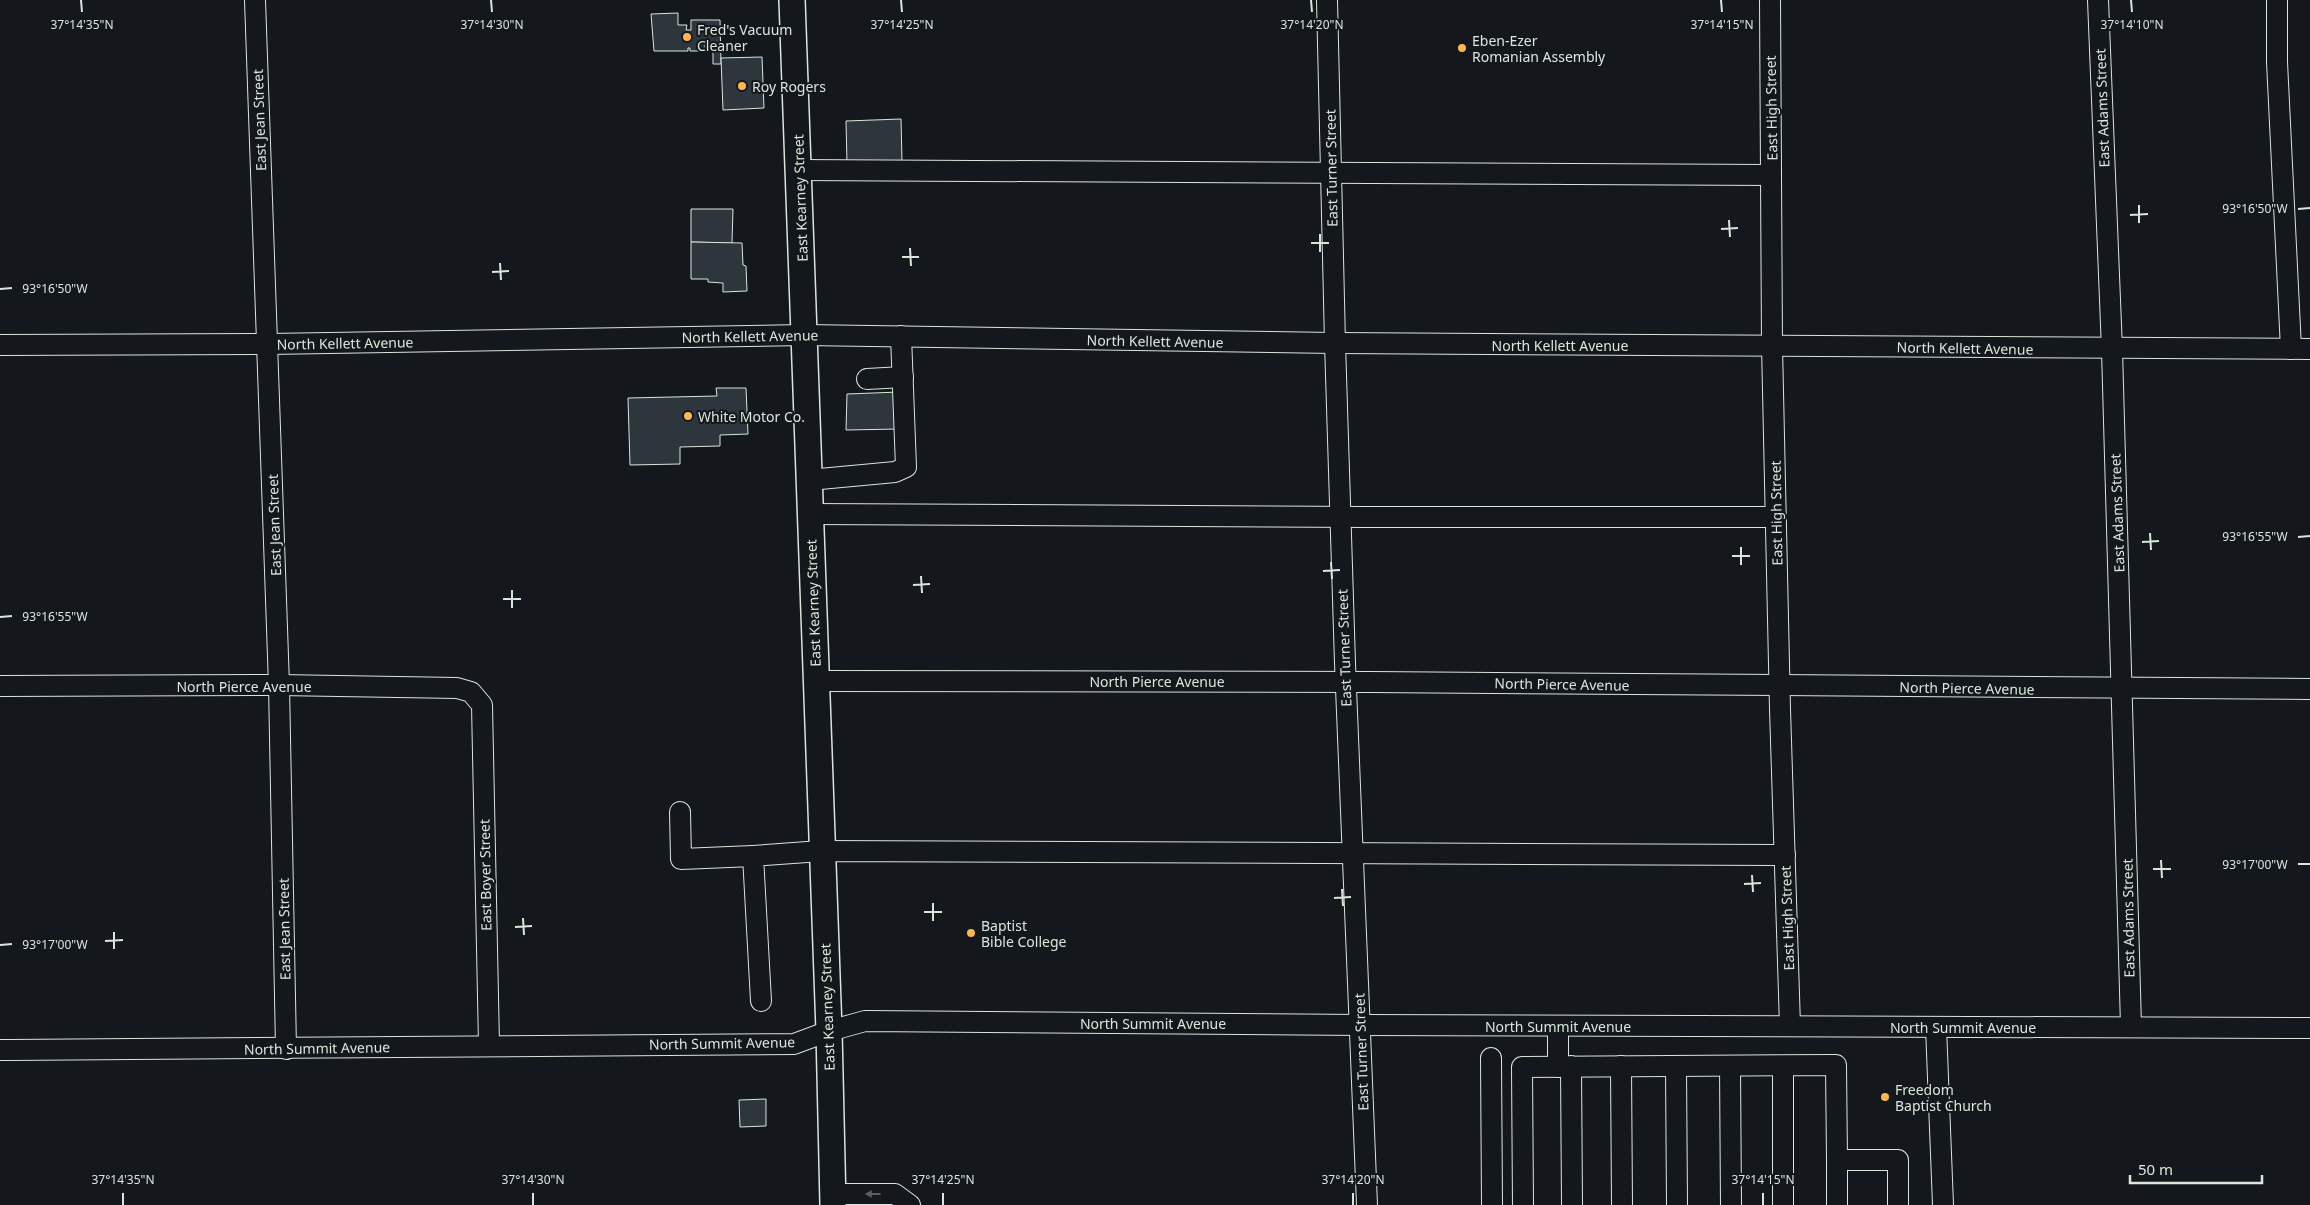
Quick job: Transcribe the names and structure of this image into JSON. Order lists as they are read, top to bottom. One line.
{"streets":{"main road":["East Kearney Street"],"street":["East High Street","East Adams Street","East Jean Street","East Turner Street","North Kellett Avenue","North Pierce Avenue","East Boyer Street","North Summit Avenue"]},"crossings":[["East High Street","North Kellett Avenue"],["East High Street","North Pierce Avenue"],["East High Street","North Summit Avenue"],["East Adams Street","North Kellett Avenue"],["East Adams Street","North Pierce Avenue"],["East Adams Street","North Summit Avenue"],["East Jean Street","North Kellett Avenue"],["East Jean Street","North Pierce Avenue"],["East Jean Street","North Summit Avenue"],["East Turner Street","North Kellett Avenue"],["East Turner Street","North Pierce Avenue"],["East Turner Street","North Summit Avenue"],["East Kearney Street","North Kellett Avenue"],["East Kearney Street","North Pierce Avenue"],["East Kearney Street","North Summit Avenue"],["North Pierce Avenue","East Boyer Street"],["East Boyer Street","North Summit Avenue"]],"places":["Fred's Vacuum Cleaner","Eben-Ezer Romanian Assembly","Roy Rogers","White Motor Co.","Baptist Bible College","Freedom Baptist Church"],"scale_bar":"50 m","coordinates":["37°14'35\"N","37°14'30\"N","37°14'25\"N","37°14'20\"N","37°14'15\"N","37°14'10\"N","93°16'50\"W","93°16'55\"W","93°17'00\"W"]}
